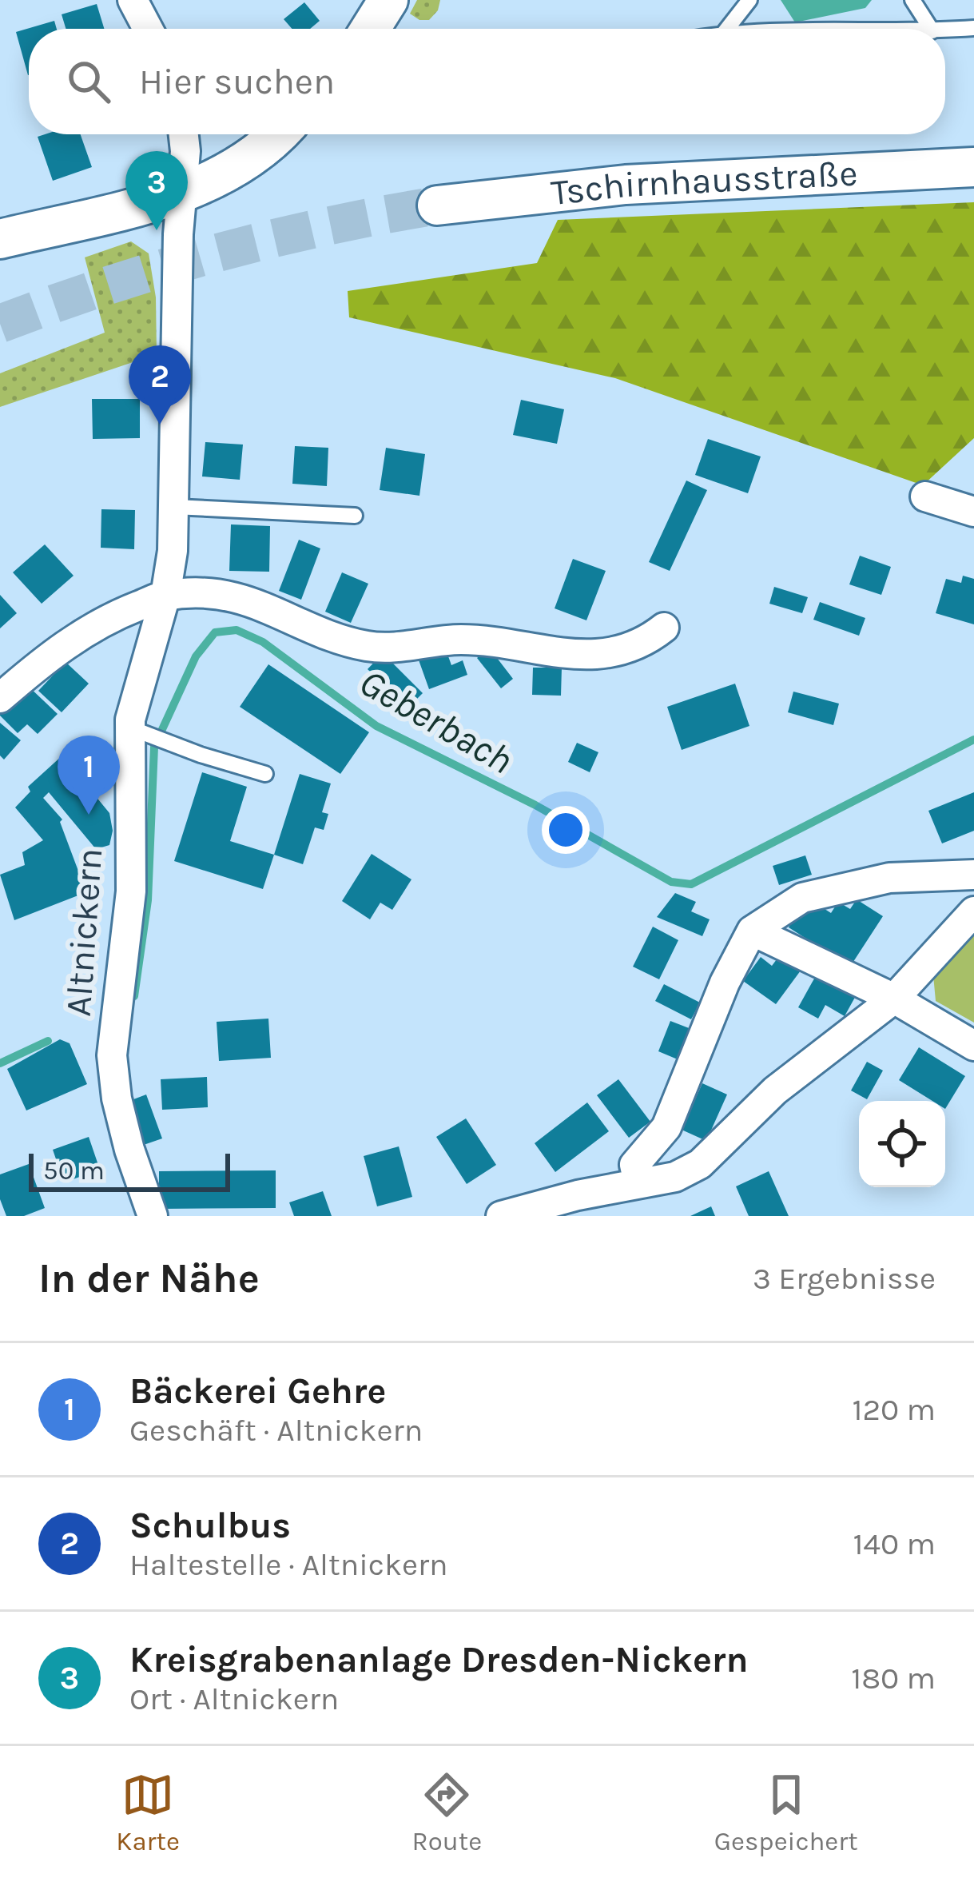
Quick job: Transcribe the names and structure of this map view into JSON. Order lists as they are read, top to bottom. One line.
{"streets":{"main road":["Tschirnhausstraße"],"street":["Altnickern"]},"water":["Geberbach"],"scale_bar":"50 m","page":{"search":"Hier suchen","pins":["3","2","1"],"scale":"50 m","heading":["In der Nähe","3 Ergebnisse"],"list":[{"mark":"1","name":"Bäckerei Gehre","note":"Geschäft · Altnickern","value":"120 m"},{"mark":"2","name":"Schulbus","note":"Haltestelle · Altnickern","value":"140 m"},{"mark":"3","name":"Kreisgrabenanlage Dresden-Nickern","note":"Ort · Altnickern","value":"180 m"}],"nav":["Karte","Route","Gespeichert"]}}
